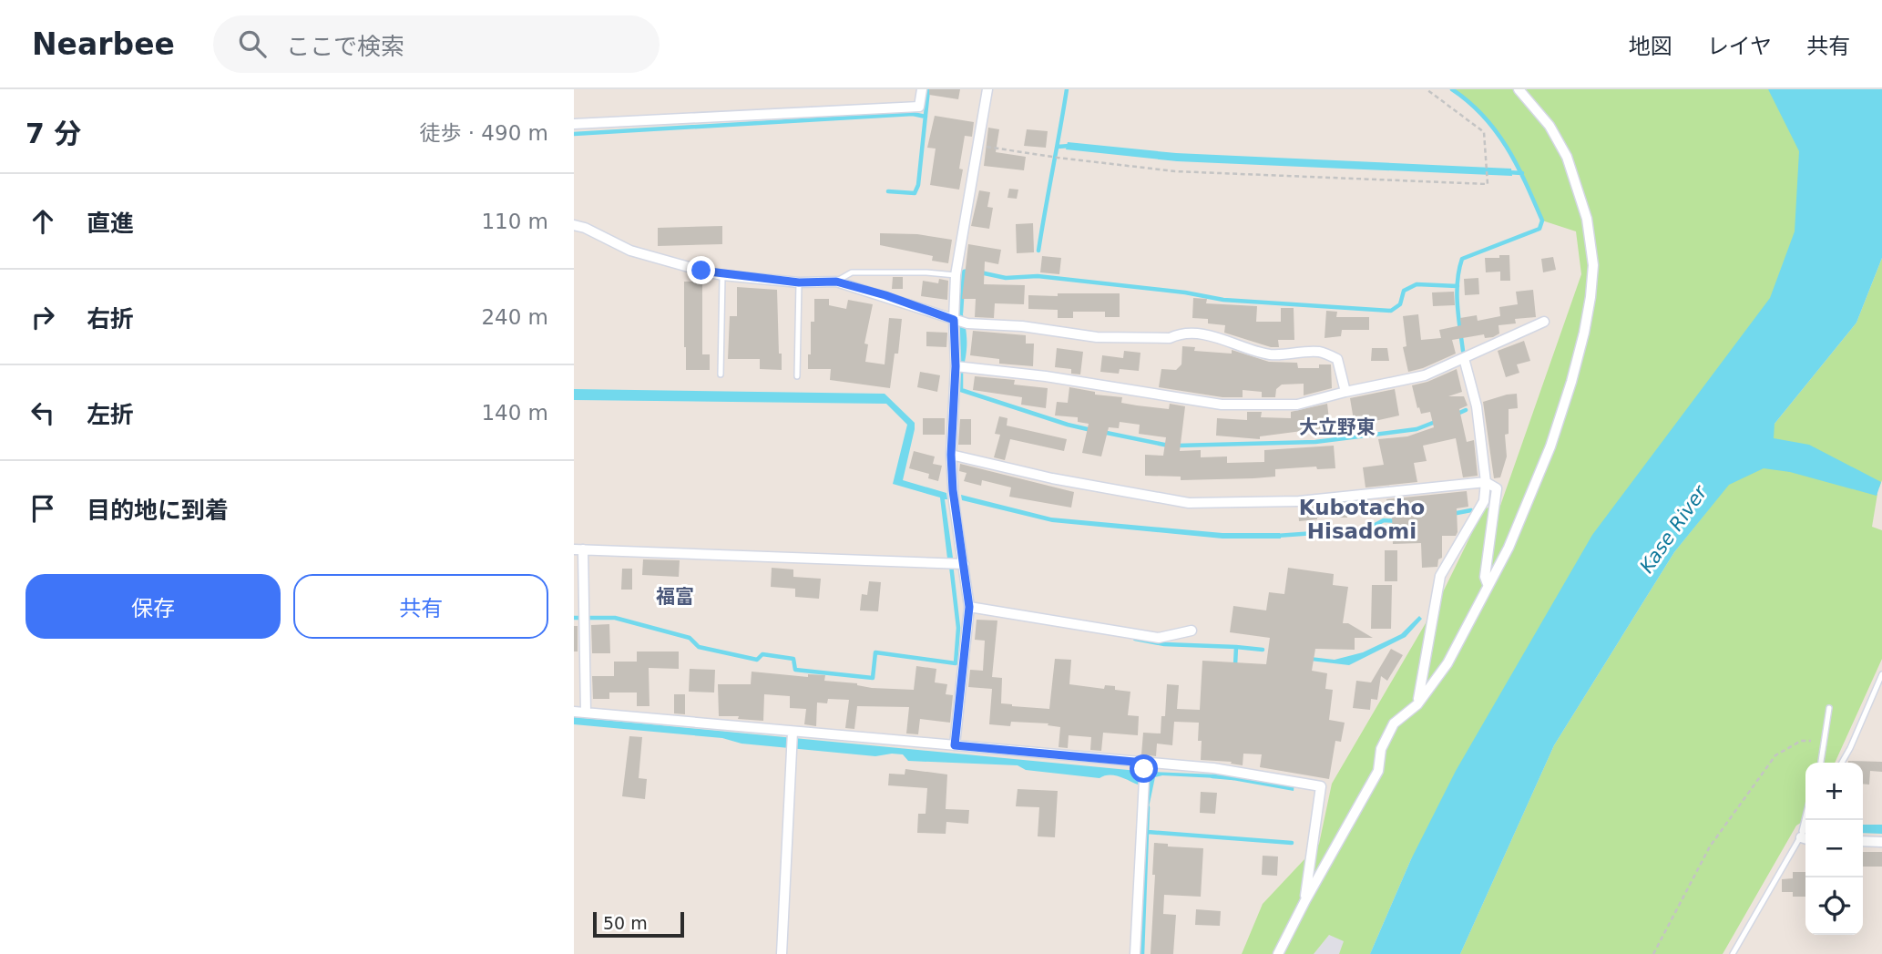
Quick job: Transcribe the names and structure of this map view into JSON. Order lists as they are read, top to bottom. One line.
{"districts":["大立野東","Kubotacho Hisadomi","福富"],"water":["Kase River"],"scale_bar":"50 m","page":{"header":"Nearbee","search":"ここで検索","nav":["地図","レイヤ","共有"],"heading":["7 分","徒歩 · 490 m"],"list":[["直進","110 m"],["右折","240 m"],["左折","140 m"],"目的地に到着"],"buttons":["保存","共有"],"map_buttons":["+","−"],"scale":"50 m"}}
